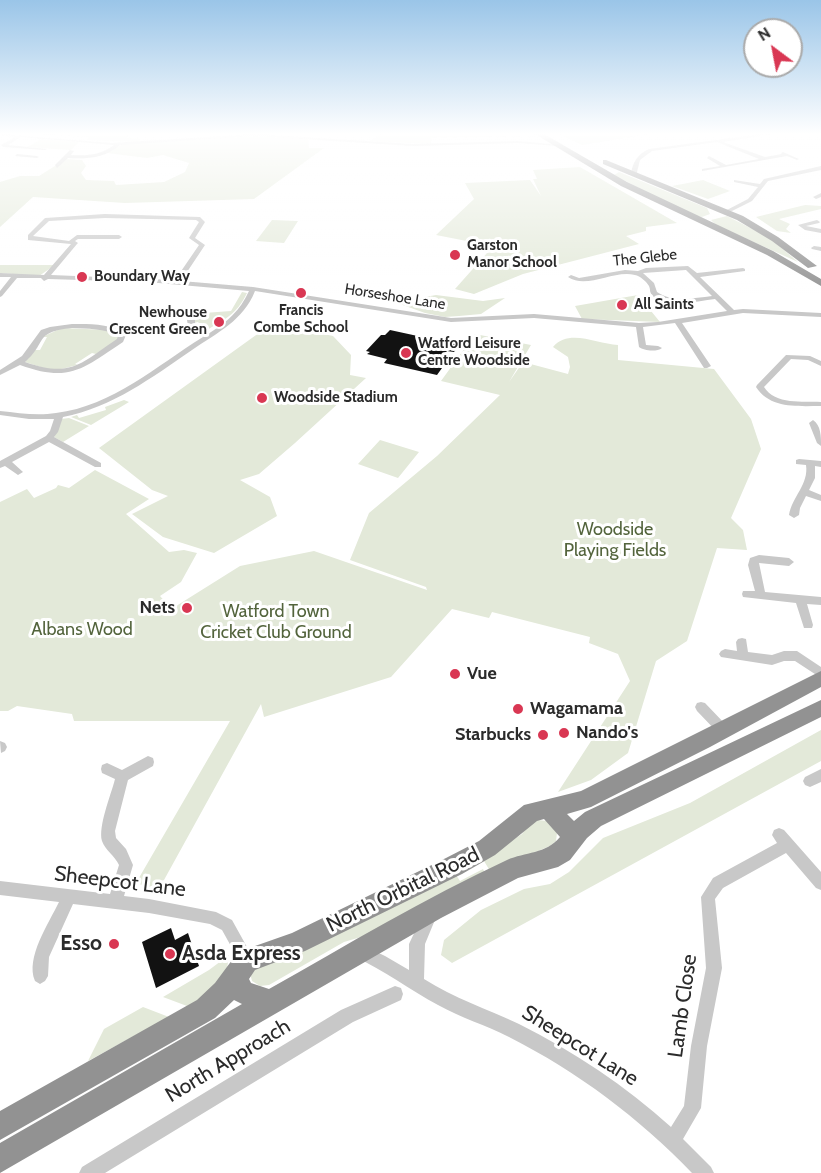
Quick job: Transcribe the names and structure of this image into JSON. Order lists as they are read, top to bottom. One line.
{"streets":{"highway":["North Orbital Road"],"street":["The Glebe","Horseshoe Lane","Sheepcot Lane","Lamb Close","North Approach"]},"crossings":[["The Glebe","Horseshoe Lane"],["Sheepcot Lane","North Orbital Road"],["Sheepcot Lane","Lamb Close"]],"parks":["Woodside Playing Fields","Watford Town Cricket Club Ground","Albans Wood"],"places":["Garston Manor School","Boundary Way","Francis Combe School","All Saints","Newhouse Crescent Green","Watford Leisure Centre Woodside","Woodside Stadium","Nets","Vue","Wagamama","Nando's","Starbucks","Esso","Asda Express"],"north":"top left"}
